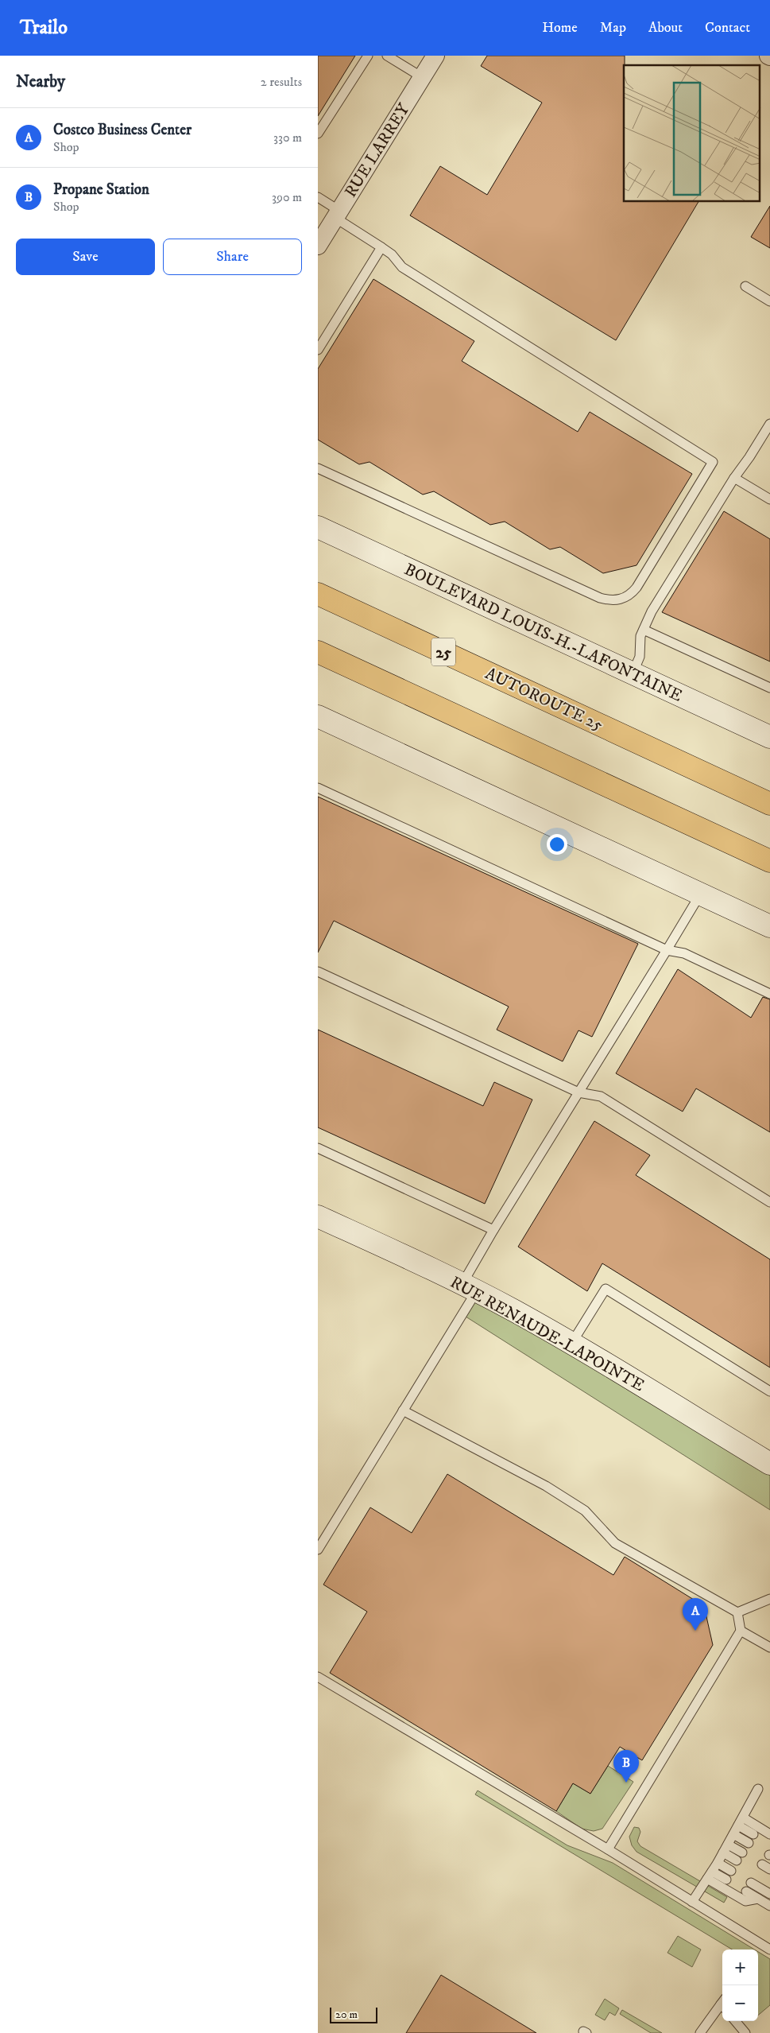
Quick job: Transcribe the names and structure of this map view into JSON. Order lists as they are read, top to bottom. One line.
{"streets":{"highway":["25","AUTOROUTE 25"],"main road":["BOULEVARD LOUIS-H.-LAFONTAINE","RUE RENAUDE-LAPOINTE"],"street":["RUE LARREY"]},"scale_bar":"20 m","page":{"header":"Trailo","nav":["Home","Map","About","Contact"],"heading":["Nearby","2 results"],"list":[{"mark":"A","name":"Costco Business Center","note":"Shop","value":"330 m"},{"mark":"B","name":"Propane Station","note":"Shop","value":"390 m"}],"buttons":["Save","Share"],"pins":["A","B"],"map_buttons":["+","−"],"scale":"20 m"}}
